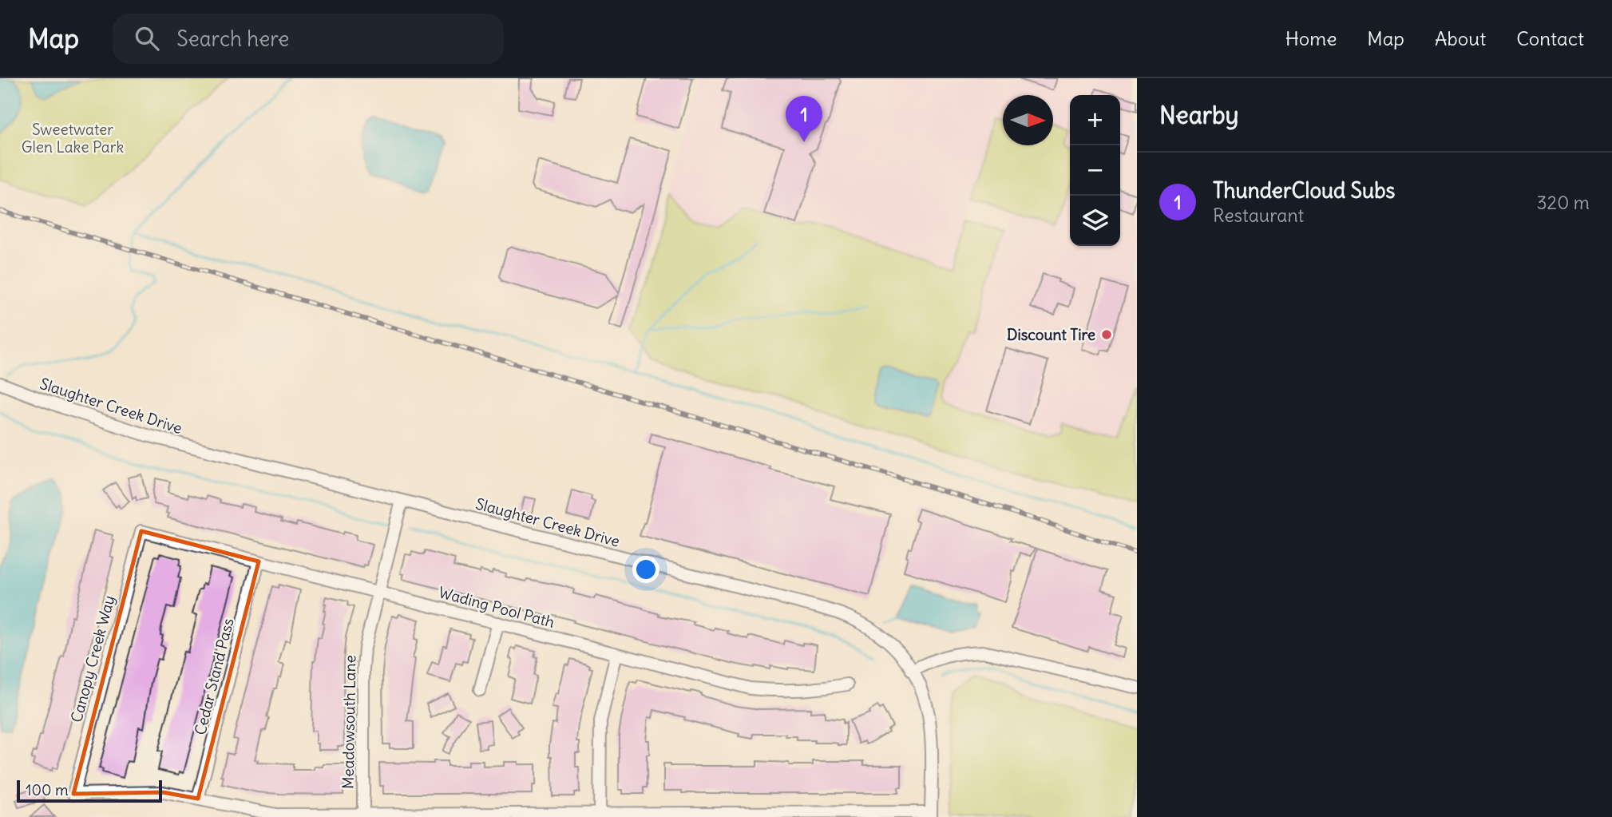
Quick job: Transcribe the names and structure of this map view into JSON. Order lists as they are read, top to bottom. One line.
{"streets":{"street":["Slaughter Creek Drive","Wading Pool Path","Canopy Creek Way","Cedar Stand Pass","Meadowsouth Lane"]},"crossings":[["Slaughter Creek Drive","Meadowsouth Lane"],["Wading Pool Path","Canopy Creek Way"],["Wading Pool Path","Cedar Stand Pass"],["Wading Pool Path","Meadowsouth Lane"],["Canopy Creek Way","Cedar Stand Pass"]],"parks":["Sweetwater Glen Lake Park"],"places":["Discount Tire"],"scale_bar":"100 m","north":"right","page":{"header":"Map","search":"Search here","nav":["Home","Map","About","Contact"],"heading":"Nearby","map_buttons":["+","−"],"pins":"1","list":[{"mark":"1","name":"ThunderCloud Subs","note":"Restaurant","value":"320 m"}],"scale":"100 m"}}
